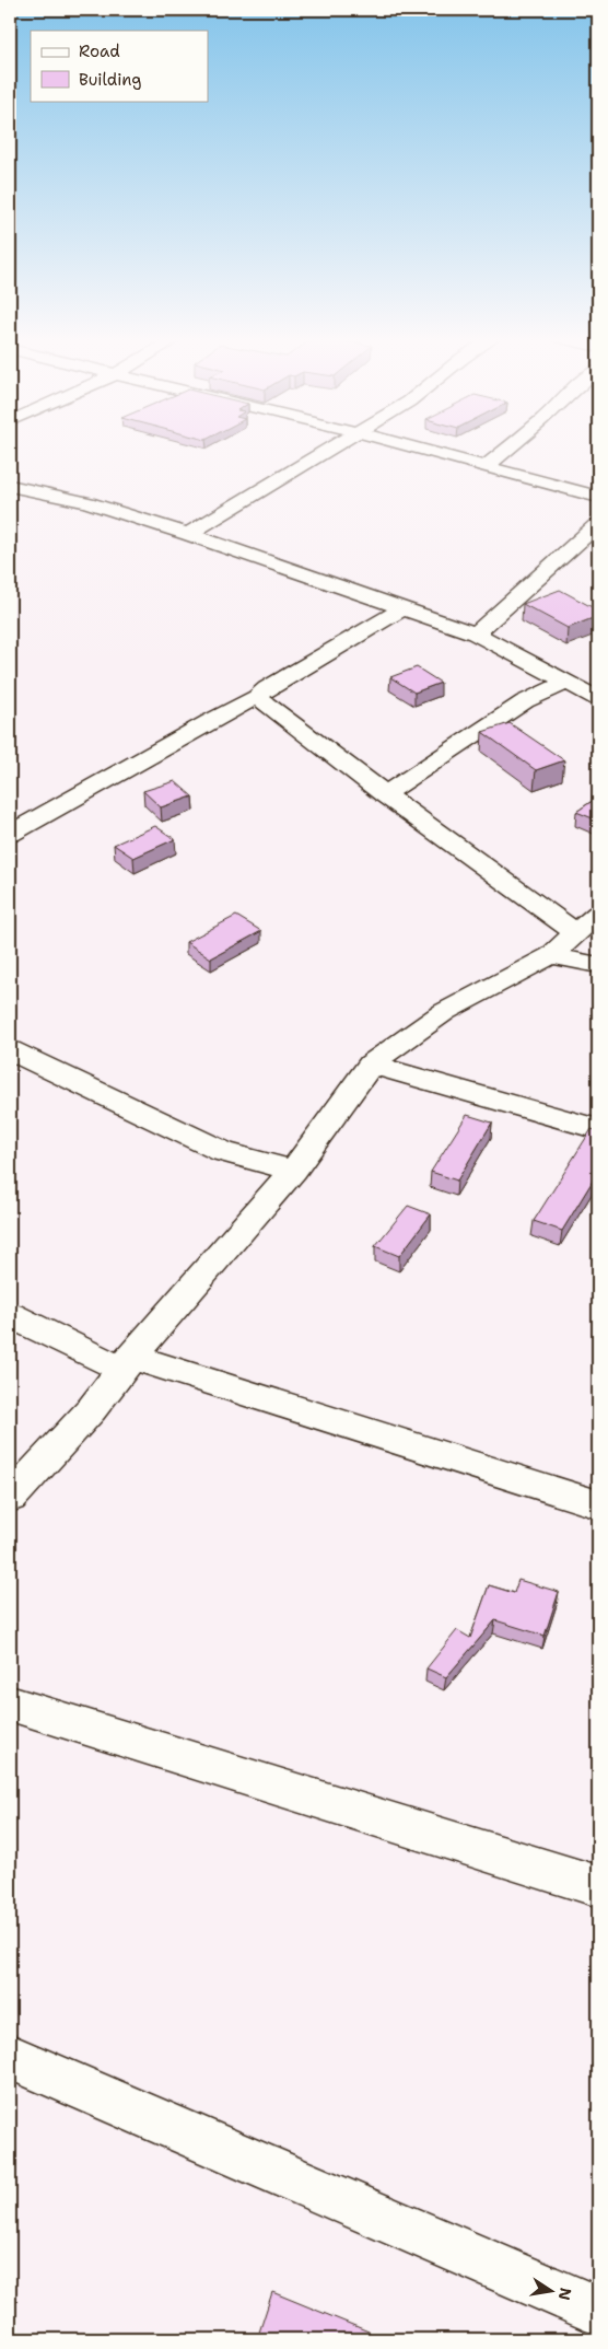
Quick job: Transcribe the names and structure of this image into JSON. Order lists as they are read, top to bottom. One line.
{"legend":["Road","Building"],"north":"right"}
